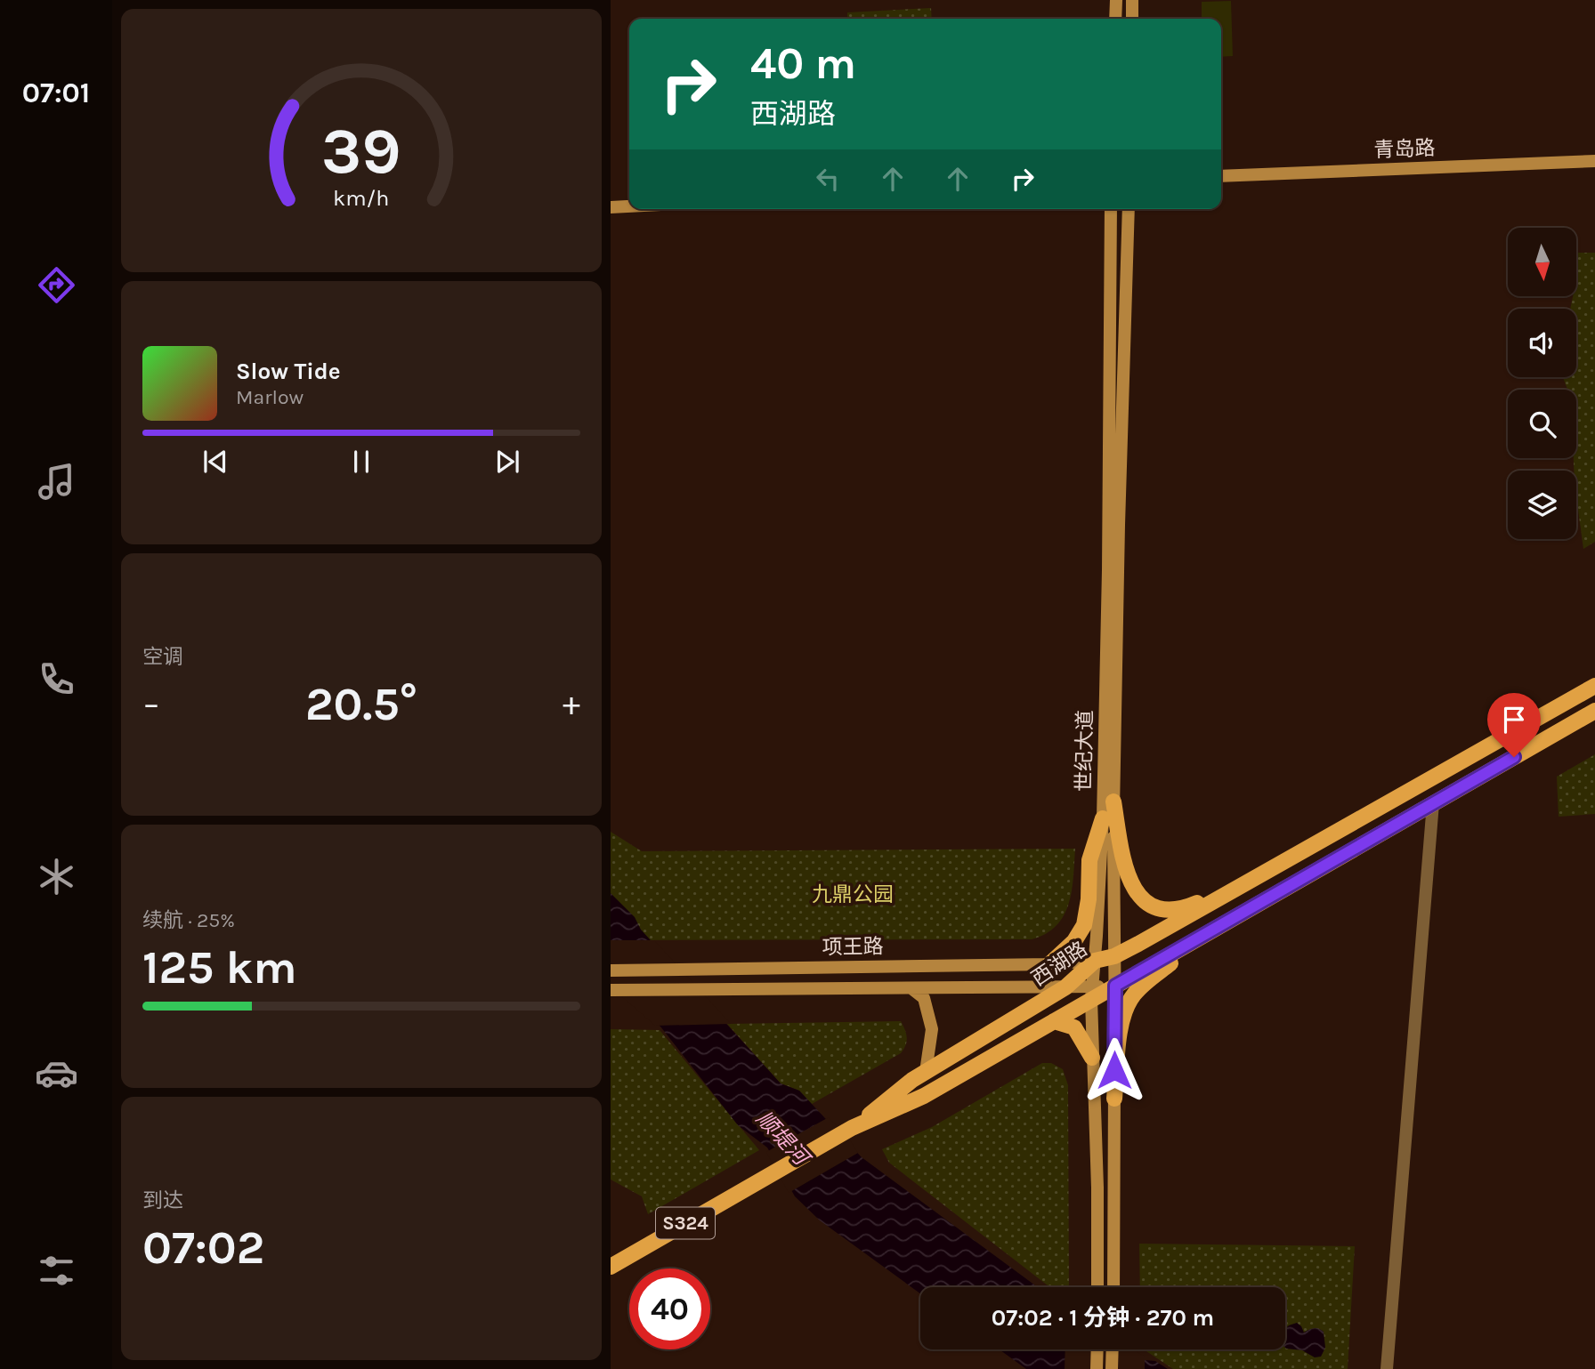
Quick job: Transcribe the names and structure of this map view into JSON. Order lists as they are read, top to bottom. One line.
{"streets":{"main road":["西湖路","S324"],"street":["青岛路","世纪大道","项王路"]},"crossings":[["世纪大道","项王路"],["世纪大道","西湖路"],["项王路","西湖路"],["西湖路","S324"]],"water":["顺堤河"],"parks":["九鼎公园"],"north":"bottom","page":{"tabs":"07:01","turn":["40 m","西湖路"],"song":["Slow Tide","Marlow"],"tile":["空调",["续航 · 25%","125 km"],["到达","07:02"]],"heat":["−","20.5°","+"],"limit":"40","trip":"07:02 · 1 分钟 · 270 m","gauge":["39","km/h"]}}
